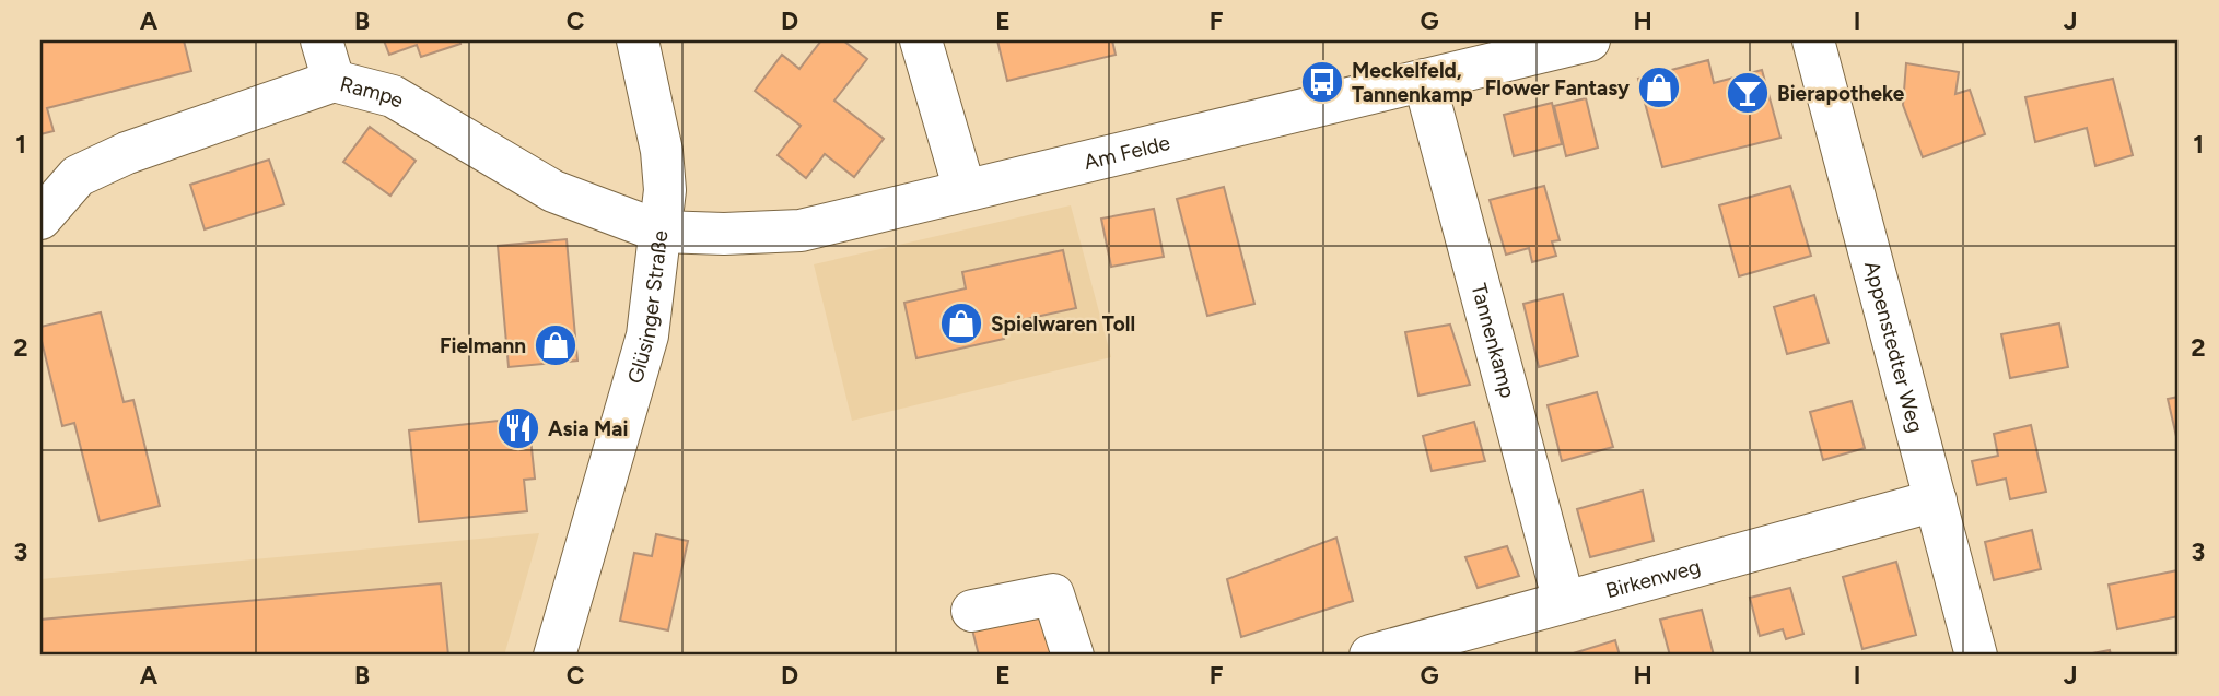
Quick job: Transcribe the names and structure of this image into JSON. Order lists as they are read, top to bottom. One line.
{"streets":{"street":["Rampe","Am Felde","Glüsinger Straße","Tannenkamp","Appenstedter Weg","Birkenweg"]},"crossings":[["Rampe","Am Felde"],["Rampe","Glüsinger Straße"],["Am Felde","Glüsinger Straße"],["Am Felde","Tannenkamp"],["Tannenkamp","Birkenweg"],["Appenstedter Weg","Birkenweg"]],"places":{"bus stop":["Meckelfeld, Tannenkamp"],"shop":["Flower Fantasy","Spielwaren Toll","Fielmann"],"bar":["Bierapotheke"],"restaurant":["Asia Mai"]},"grid":{"columns":["A","B","C","D","E","F","G","H","I","J"],"rows":["1","2","3"]}}
